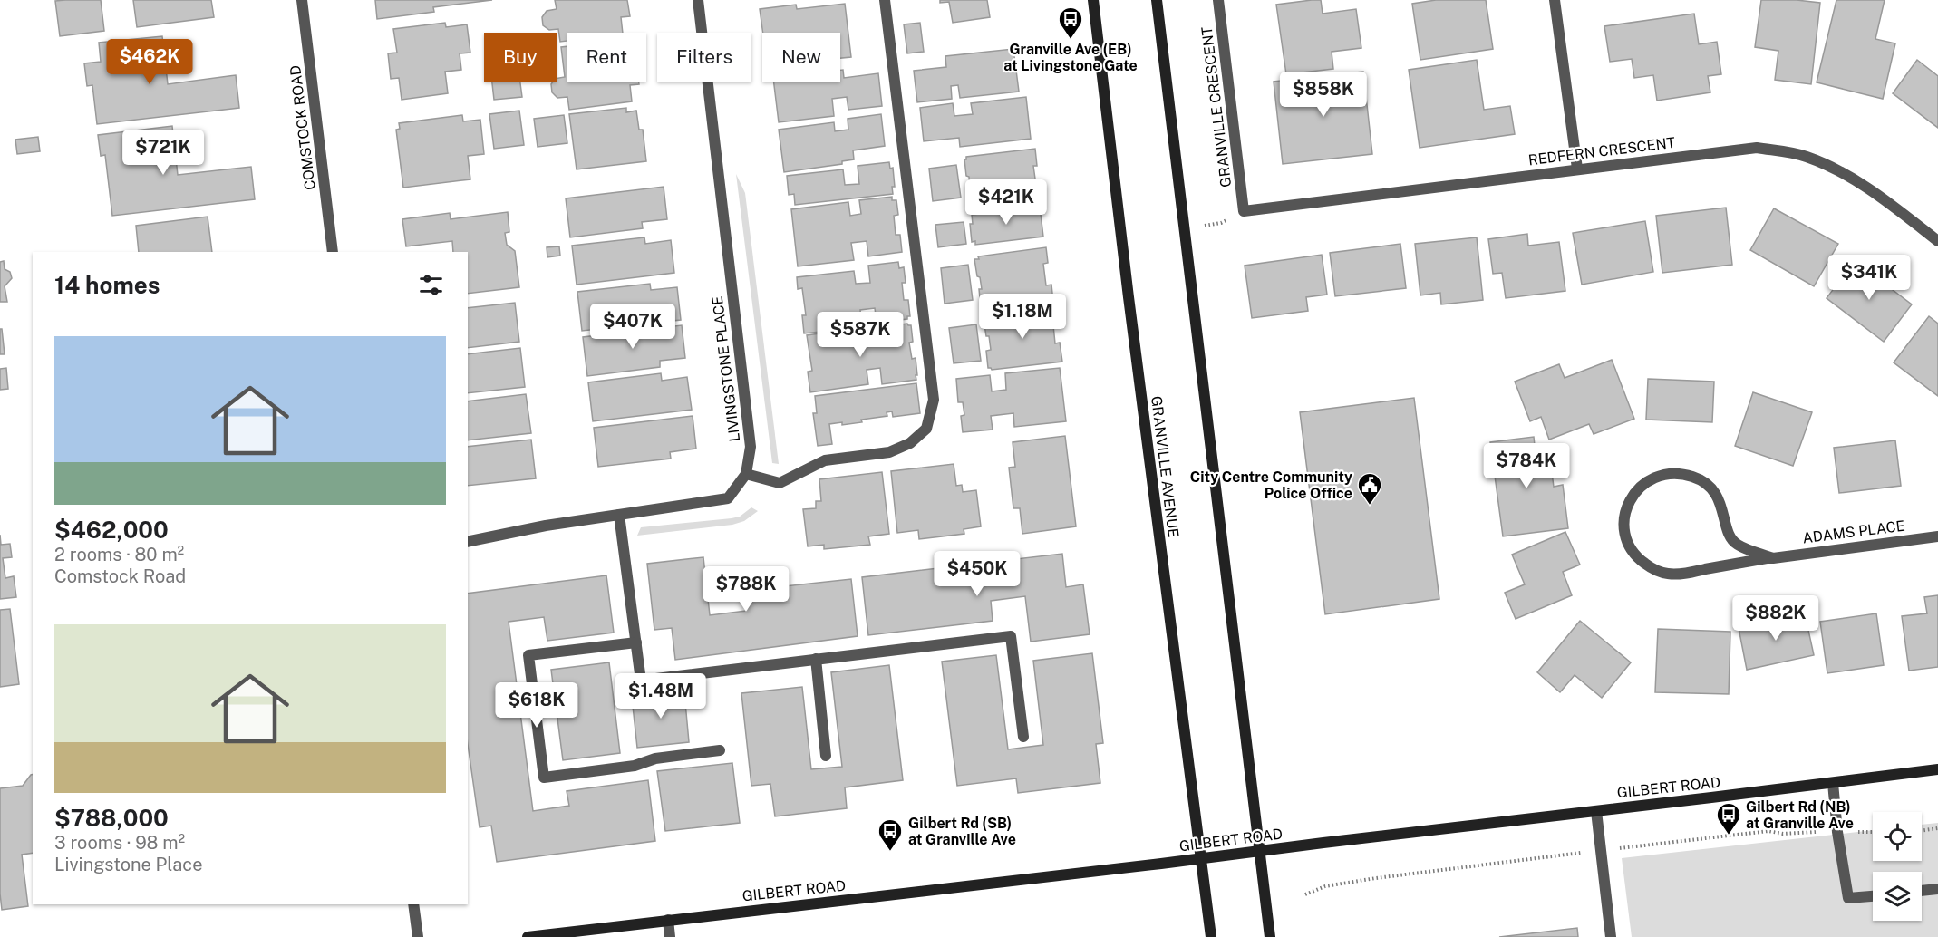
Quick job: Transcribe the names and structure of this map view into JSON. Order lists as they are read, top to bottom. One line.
{"streets":{"main road":["GRANVILLE AVENUE","GILBERT ROAD"],"street":["GRANVILLE CRESCENT","COMSTOCK ROAD","REDFERN CRESCENT","LIVINGSTONE PLACE","ADAMS PLACE"]},"crossings":[["GRANVILLE CRESCENT","REDFERN CRESCENT"],["GRANVILLE AVENUE","GILBERT ROAD"]],"places":{"bus stop":["Granville Ave (EB) at Livingstone Gate","Gilbert Rd (NB) at Granville Ave","Gilbert Rd (SB) at Granville Ave"],"public building":["City Centre Community Police Office"]},"page":{"chip":["Buy","Rent","Filters","New"],"price":["$462K","$858K","$721K","$421K","$341K","$1.18M","$407K","$587K","$784K","$450K","$788K","$882K","$1.48M","$618K"],"heading":"14 homes","list":[{"name":"$462,000","note":"2 rooms · 80 m² · Comstock Road"},{"name":"$788,000","note":"3 rooms · 98 m² · Livingstone Place"}]}}
